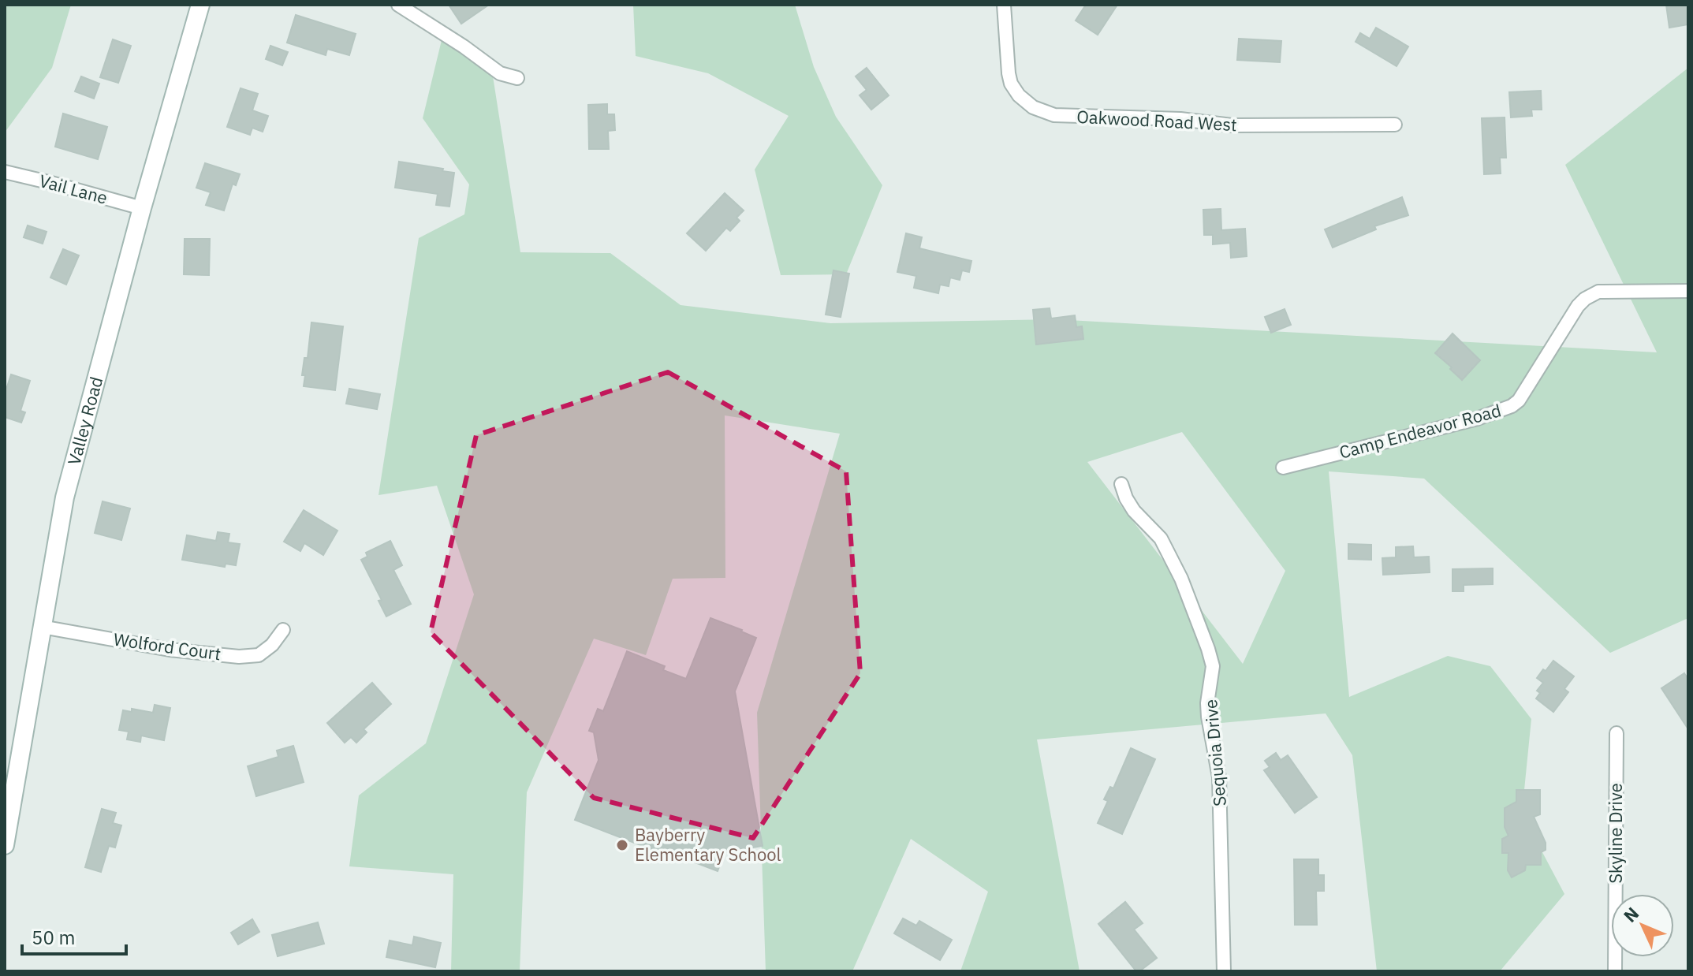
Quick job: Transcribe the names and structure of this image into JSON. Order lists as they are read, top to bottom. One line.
{"streets":{"main road":["Valley Road"],"street":["Oakwood Road West","Vail Lane","Camp Endeavor Road","Wolford Court","Sequoia Drive","Skyline Drive"]},"crossings":[["Vail Lane","Valley Road"],["Valley Road","Wolford Court"]],"places":["Bayberry Elementary School"],"scale_bar":"50 m","north":"top left"}
